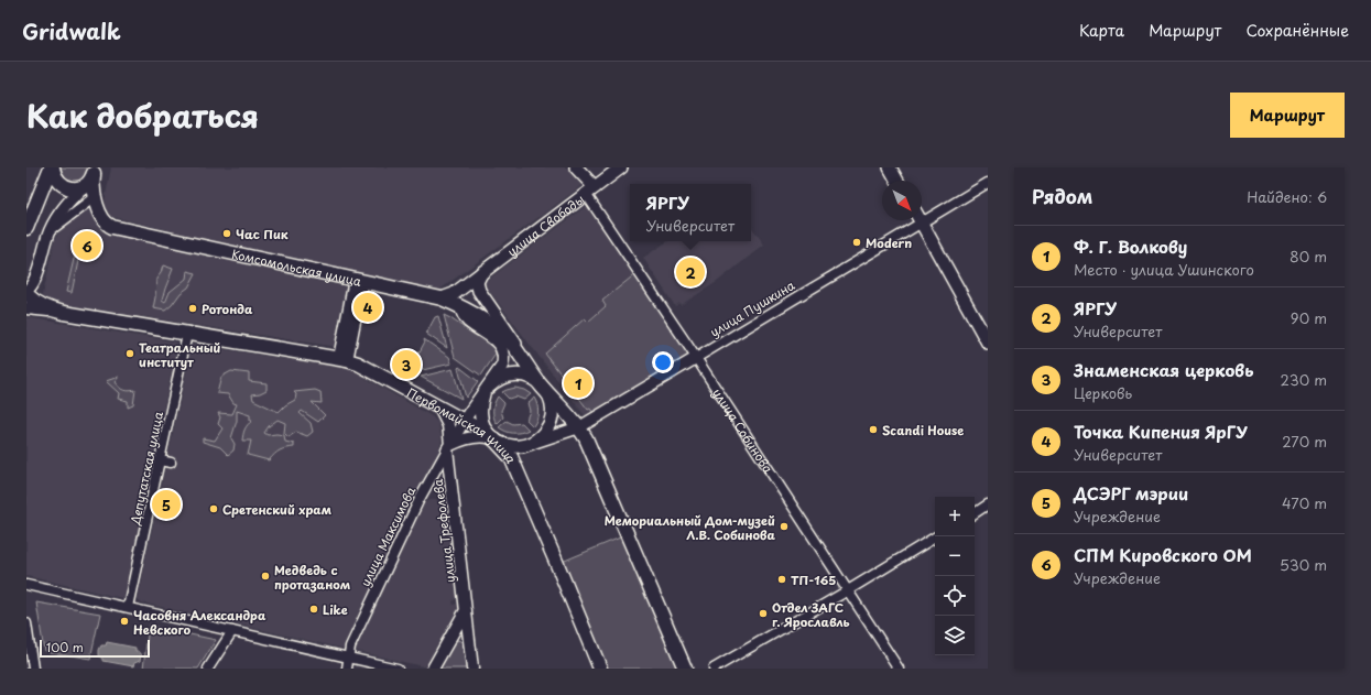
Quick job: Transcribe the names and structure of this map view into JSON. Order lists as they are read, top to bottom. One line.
{"streets":{"main road":["улица Свободы","Комсомольская улица","Первомайская улица","улица Собинова"],"street":["улица Пушкина","Депутатская улица","улица Трефолева","улица Максимова"]},"crossings":[["улица Свободы","Комсомольская улица"],["улица Свободы","улица Собинова"],["Комсомольская улица","улица Пушкина"],["Комсомольская улица","Первомайская улица"],["Комсомольская улица","улица Максимова"],["улица Пушкина","Первомайская улица"],["улица Пушкина","улица Собинова"],["улица Пушкина","улица Максимова"],["Первомайская улица","Депутатская улица"],["Первомайская улица","улица Трефолева"],["Первомайская улица","улица Максимова"],["улица Трефолева","улица Максимова"]],"places":["Час Пик","Modern","Ротонда","Театральный институт","Scandi House","Сретенский храм","Мемориальный Дом-музей Л.В. Собинова","Медведь с протазаном","ТП-165","Like","Отдел ЗАГС г. Ярославль","Часовня Александра Невского"],"scale_bar":"100 m","north":"bottom right","page":{"header":"Gridwalk","nav":["Карта","Маршрут","Сохранённые"],"title":"Как добраться","buttons":"Маршрут","heading":["Рядом","Найдено: 6"],"popup":["ЯРГУ","Университет"],"list":[{"mark":"1","name":"Ф. Г. Волкову","note":"Место · улица Ушинского","value":"80 m"},{"mark":"2","name":"ЯРГУ","note":"Университет","value":"90 m"},{"mark":"3","name":"Знаменская церковь","note":"Церковь","value":"230 m"},{"mark":"4","name":"Точка Кипения ЯрГУ","note":"Университет","value":"270 m"},{"mark":"5","name":"ДСЭРГ мэрии","note":"Учреждение","value":"470 m"},{"mark":"6","name":"СПМ Кировского ОМ","note":"Учреждение","value":"530 m"}],"pins":["6","2","4","3","1","5"],"map_buttons":["+","−"],"scale":"100 m"}}
